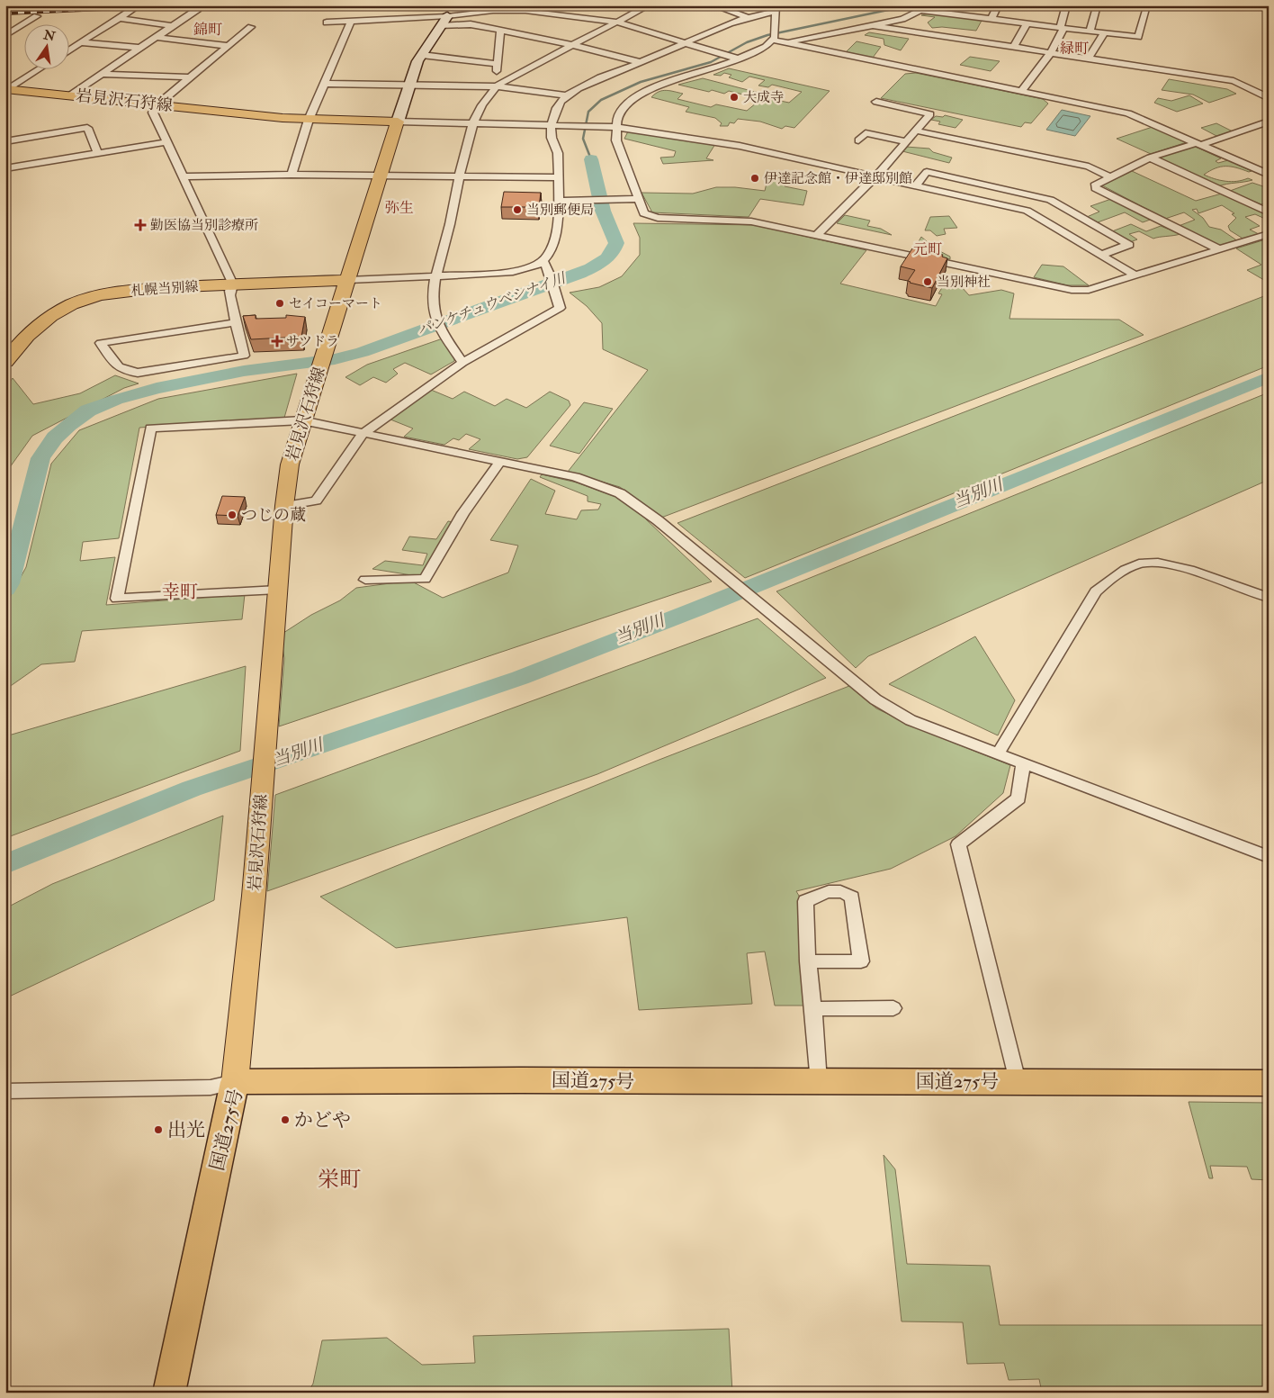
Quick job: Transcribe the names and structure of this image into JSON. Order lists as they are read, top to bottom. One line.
{"streets":{"highway":["国道275号"],"main road":["岩見沢石狩線","札幌当別線"]},"crossings":[["岩見沢石狩線","札幌当別線"],["岩見沢石狩線","国道275号"]],"districts":["錦町","緑町","弥生","元町","幸町","栄町"],"water":["パンケチュウベシナイ川","当別川"],"places":{"other":["大成寺","伊達記念館・伊達邸別館","当別郵便局","当別神社","セイコーマート","つじの蔵","かどや","出光"],"health":["勤医協当別診療所","サツドラ"]},"north":"top"}
